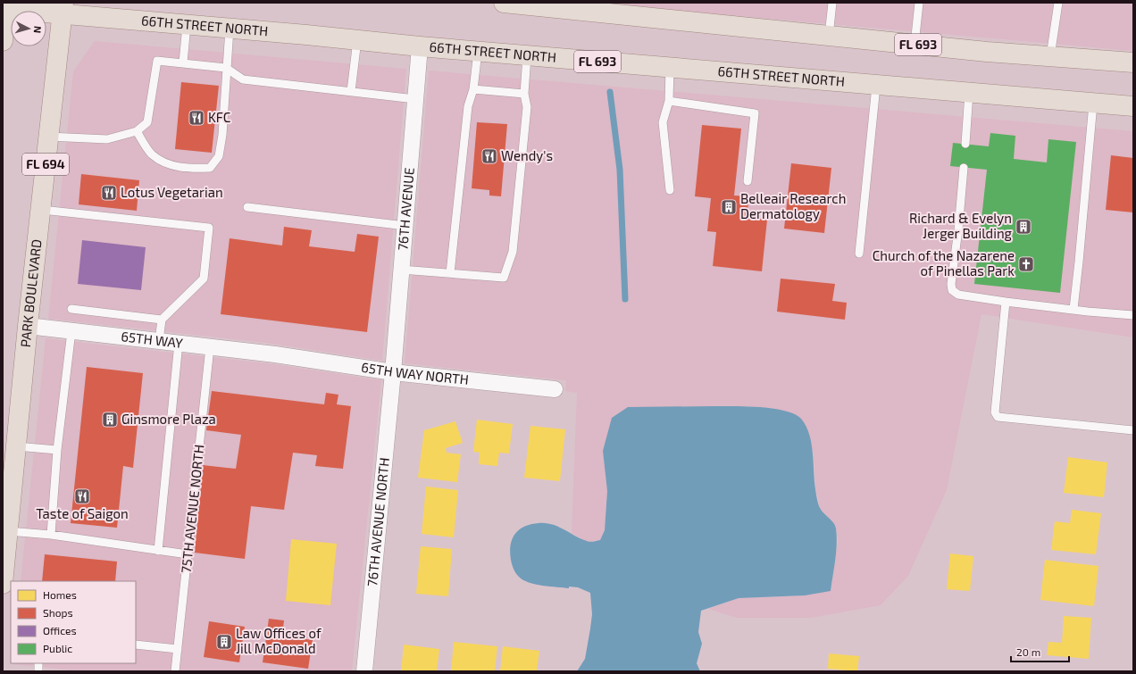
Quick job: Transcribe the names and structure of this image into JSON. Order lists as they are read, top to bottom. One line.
{"streets":{"main road":["66TH STREET NORTH","FL 693","FL 694","PARK BOULEVARD"],"street":["76TH AVENUE","65TH WAY","65TH WAY NORTH","76TH AVENUE NORTH"],"lane":["75TH AVENUE NORTH"]},"crossings":[["66TH STREET NORTH","76TH AVENUE"],["66TH STREET NORTH","PARK BOULEVARD"],["76TH AVENUE","65TH WAY NORTH"],["76TH AVENUE","76TH AVENUE NORTH"],["PARK BOULEVARD","65TH WAY"],["65TH WAY","65TH WAY NORTH"],["65TH WAY","75TH AVENUE NORTH"],["65TH WAY NORTH","76TH AVENUE NORTH"]],"places":{"restaurant":["KFC","Wendy's","Lotus Vegetarian","Taste of Saigon"],"building":["Belleair Research Dermatology","Richard & Evelyn Jerger Building","Ginsmore Plaza","Law Offices of Jill McDonald"],"church":["Church of the Nazarene of Pinellas Park"]},"legend":["Homes","Shops","Offices","Public"],"scale_bar":"20 m","north":"right"}
